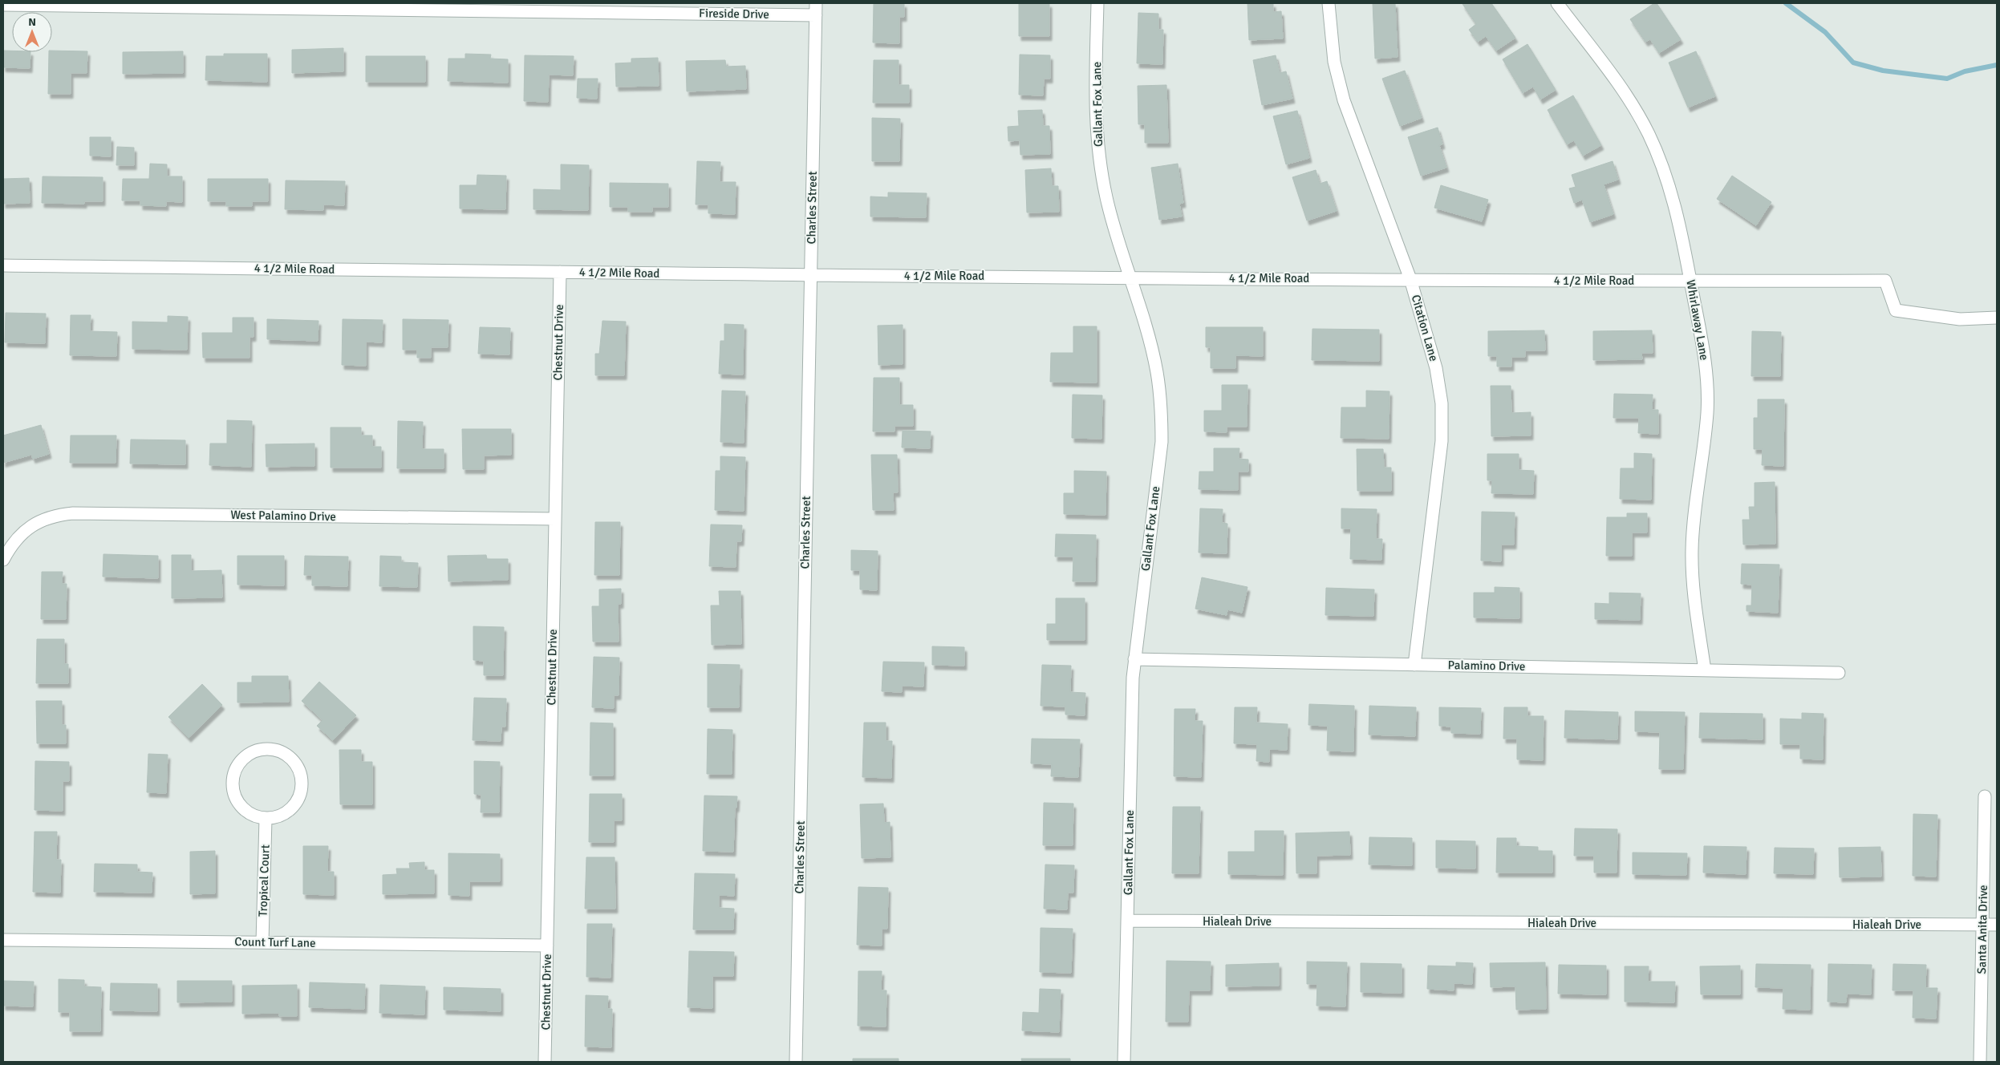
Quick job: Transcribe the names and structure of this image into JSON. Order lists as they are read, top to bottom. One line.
{"streets":{"street":["Fireside Drive","Gallant Fox Lane","Charles Street","4 1/2 Mile Road","Whirlaway Lane","Citation Lane","Chestnut Drive","West Palamino Drive","Palamino Drive","Tropical Court","Hialeah Drive","Santa Anita Drive","Count Turf Lane"]},"crossings":[["Fireside Drive","Charles Street"],["Gallant Fox Lane","4 1/2 Mile Road"],["Gallant Fox Lane","Palamino Drive"],["Gallant Fox Lane","Hialeah Drive"],["Charles Street","4 1/2 Mile Road"],["4 1/2 Mile Road","Whirlaway Lane"],["4 1/2 Mile Road","Citation Lane"],["4 1/2 Mile Road","Chestnut Drive"],["Whirlaway Lane","Palamino Drive"],["Citation Lane","Palamino Drive"],["Chestnut Drive","West Palamino Drive"],["Chestnut Drive","Count Turf Lane"],["Tropical Court","Count Turf Lane"],["Hialeah Drive","Santa Anita Drive"]],"north":"top"}
